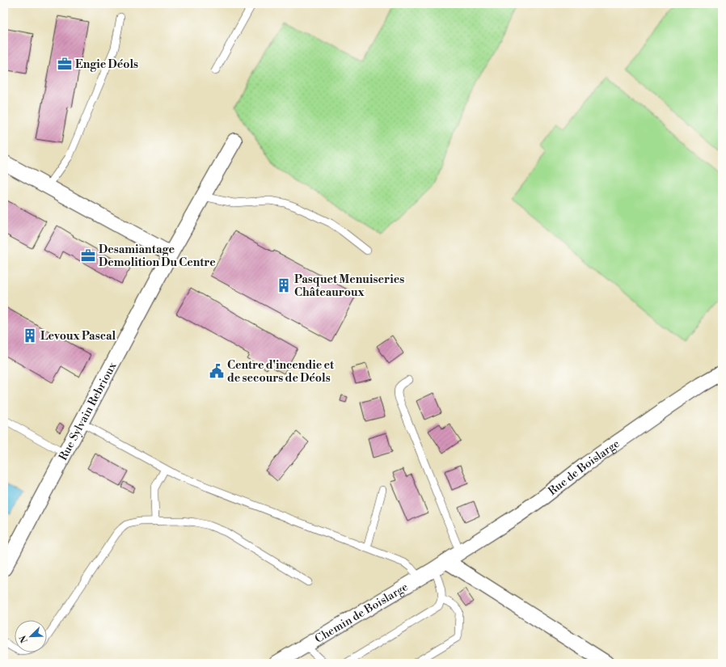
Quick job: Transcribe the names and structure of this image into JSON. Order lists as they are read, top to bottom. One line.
{"streets":{"street":["Rue Sylvain Rebrioux","Rue de Boislarge","Chemin de Boislarge"]},"crossings":[["Rue de Boislarge","Chemin de Boislarge"]],"places":{"office":["Engie Déols","Desamiantage Demolition Du Centre"],"building":["Pasquet Menuiseries Châteauroux","Levoux Pascal"],"public building":["Centre d'incendie et de secours de Déols"]},"north":"bottom left"}
